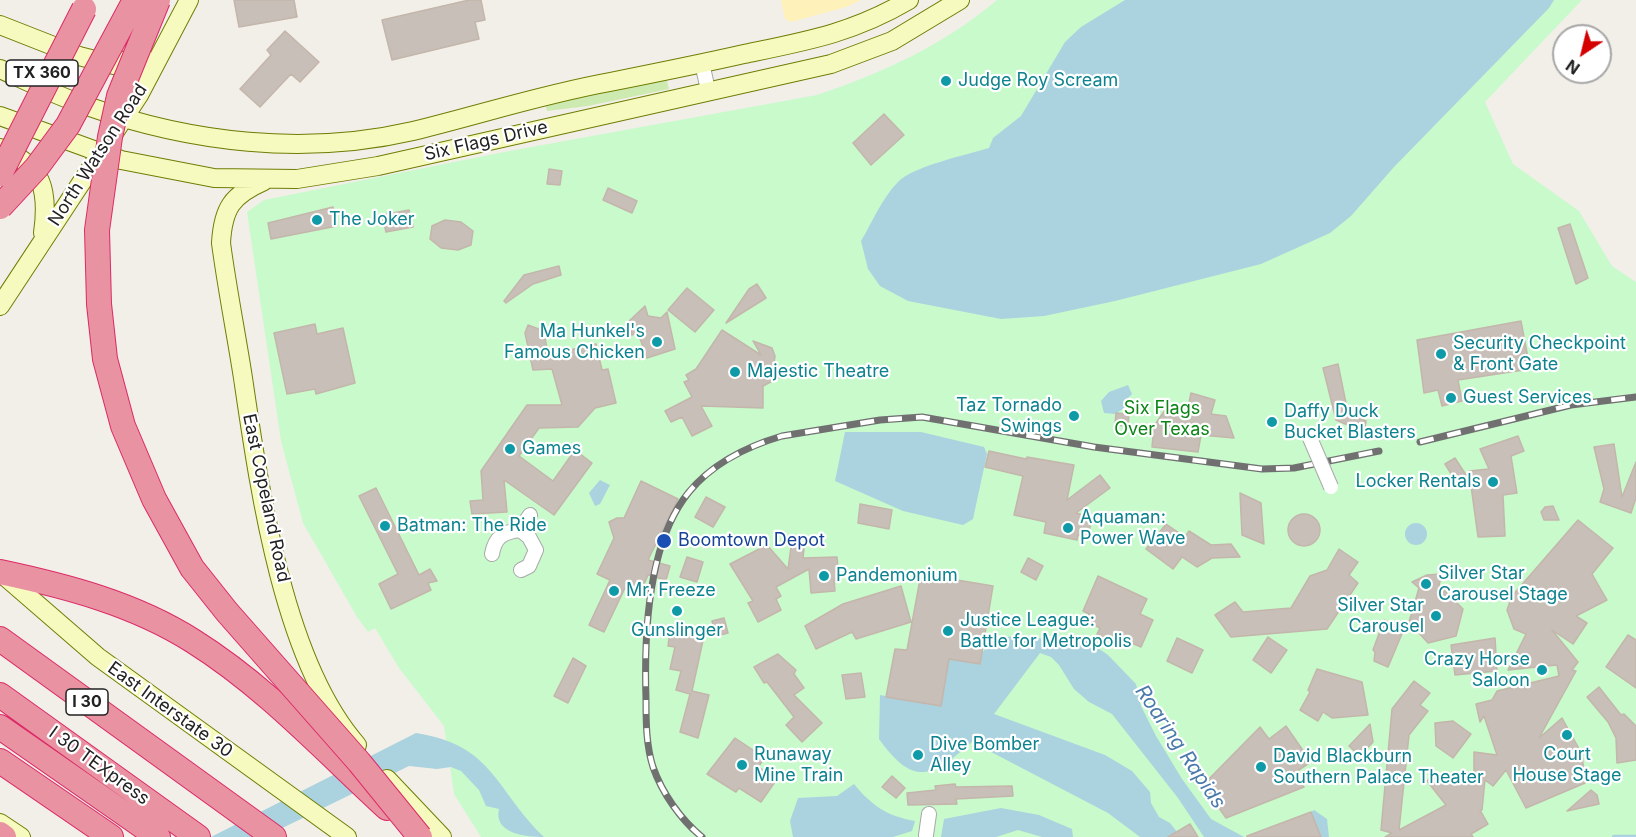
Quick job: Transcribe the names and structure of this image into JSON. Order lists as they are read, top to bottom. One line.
{"streets":{"highway":["TX 360","I 30","I 30 TEXpress"],"main road":["Six Flags Drive","North Watson Road","East Copeland Road","East Interstate 30"]},"crossings":[["Six Flags Drive","North Watson Road"],["Six Flags Drive","East Copeland Road"]],"water":["Roaring Rapids"],"parks":["Six Flags Over Texas"],"places":["Judge Roy Scream","The Joker","Ma Hunkel's Famous Chicken","Security Checkpoint & Front Gate","Majestic Theatre","Guest Services","Taz Tornado Swings","Daffy Duck Bucket Blasters","Games","Locker Rentals","Batman: The Ride","Aquaman: Power Wave","Boomtown Depot","Pandemonium","Silver Star Carousel Stage","Mr. Freeze","Gunslinger","Silver Star Carousel","Justice League: Battle for Metropolis","Crazy Horse Saloon","Court House Stage","Dive Bomber Alley","Runaway Mine Train","David Blackburn Southern Palace Theater"],"north":"bottom left"}
